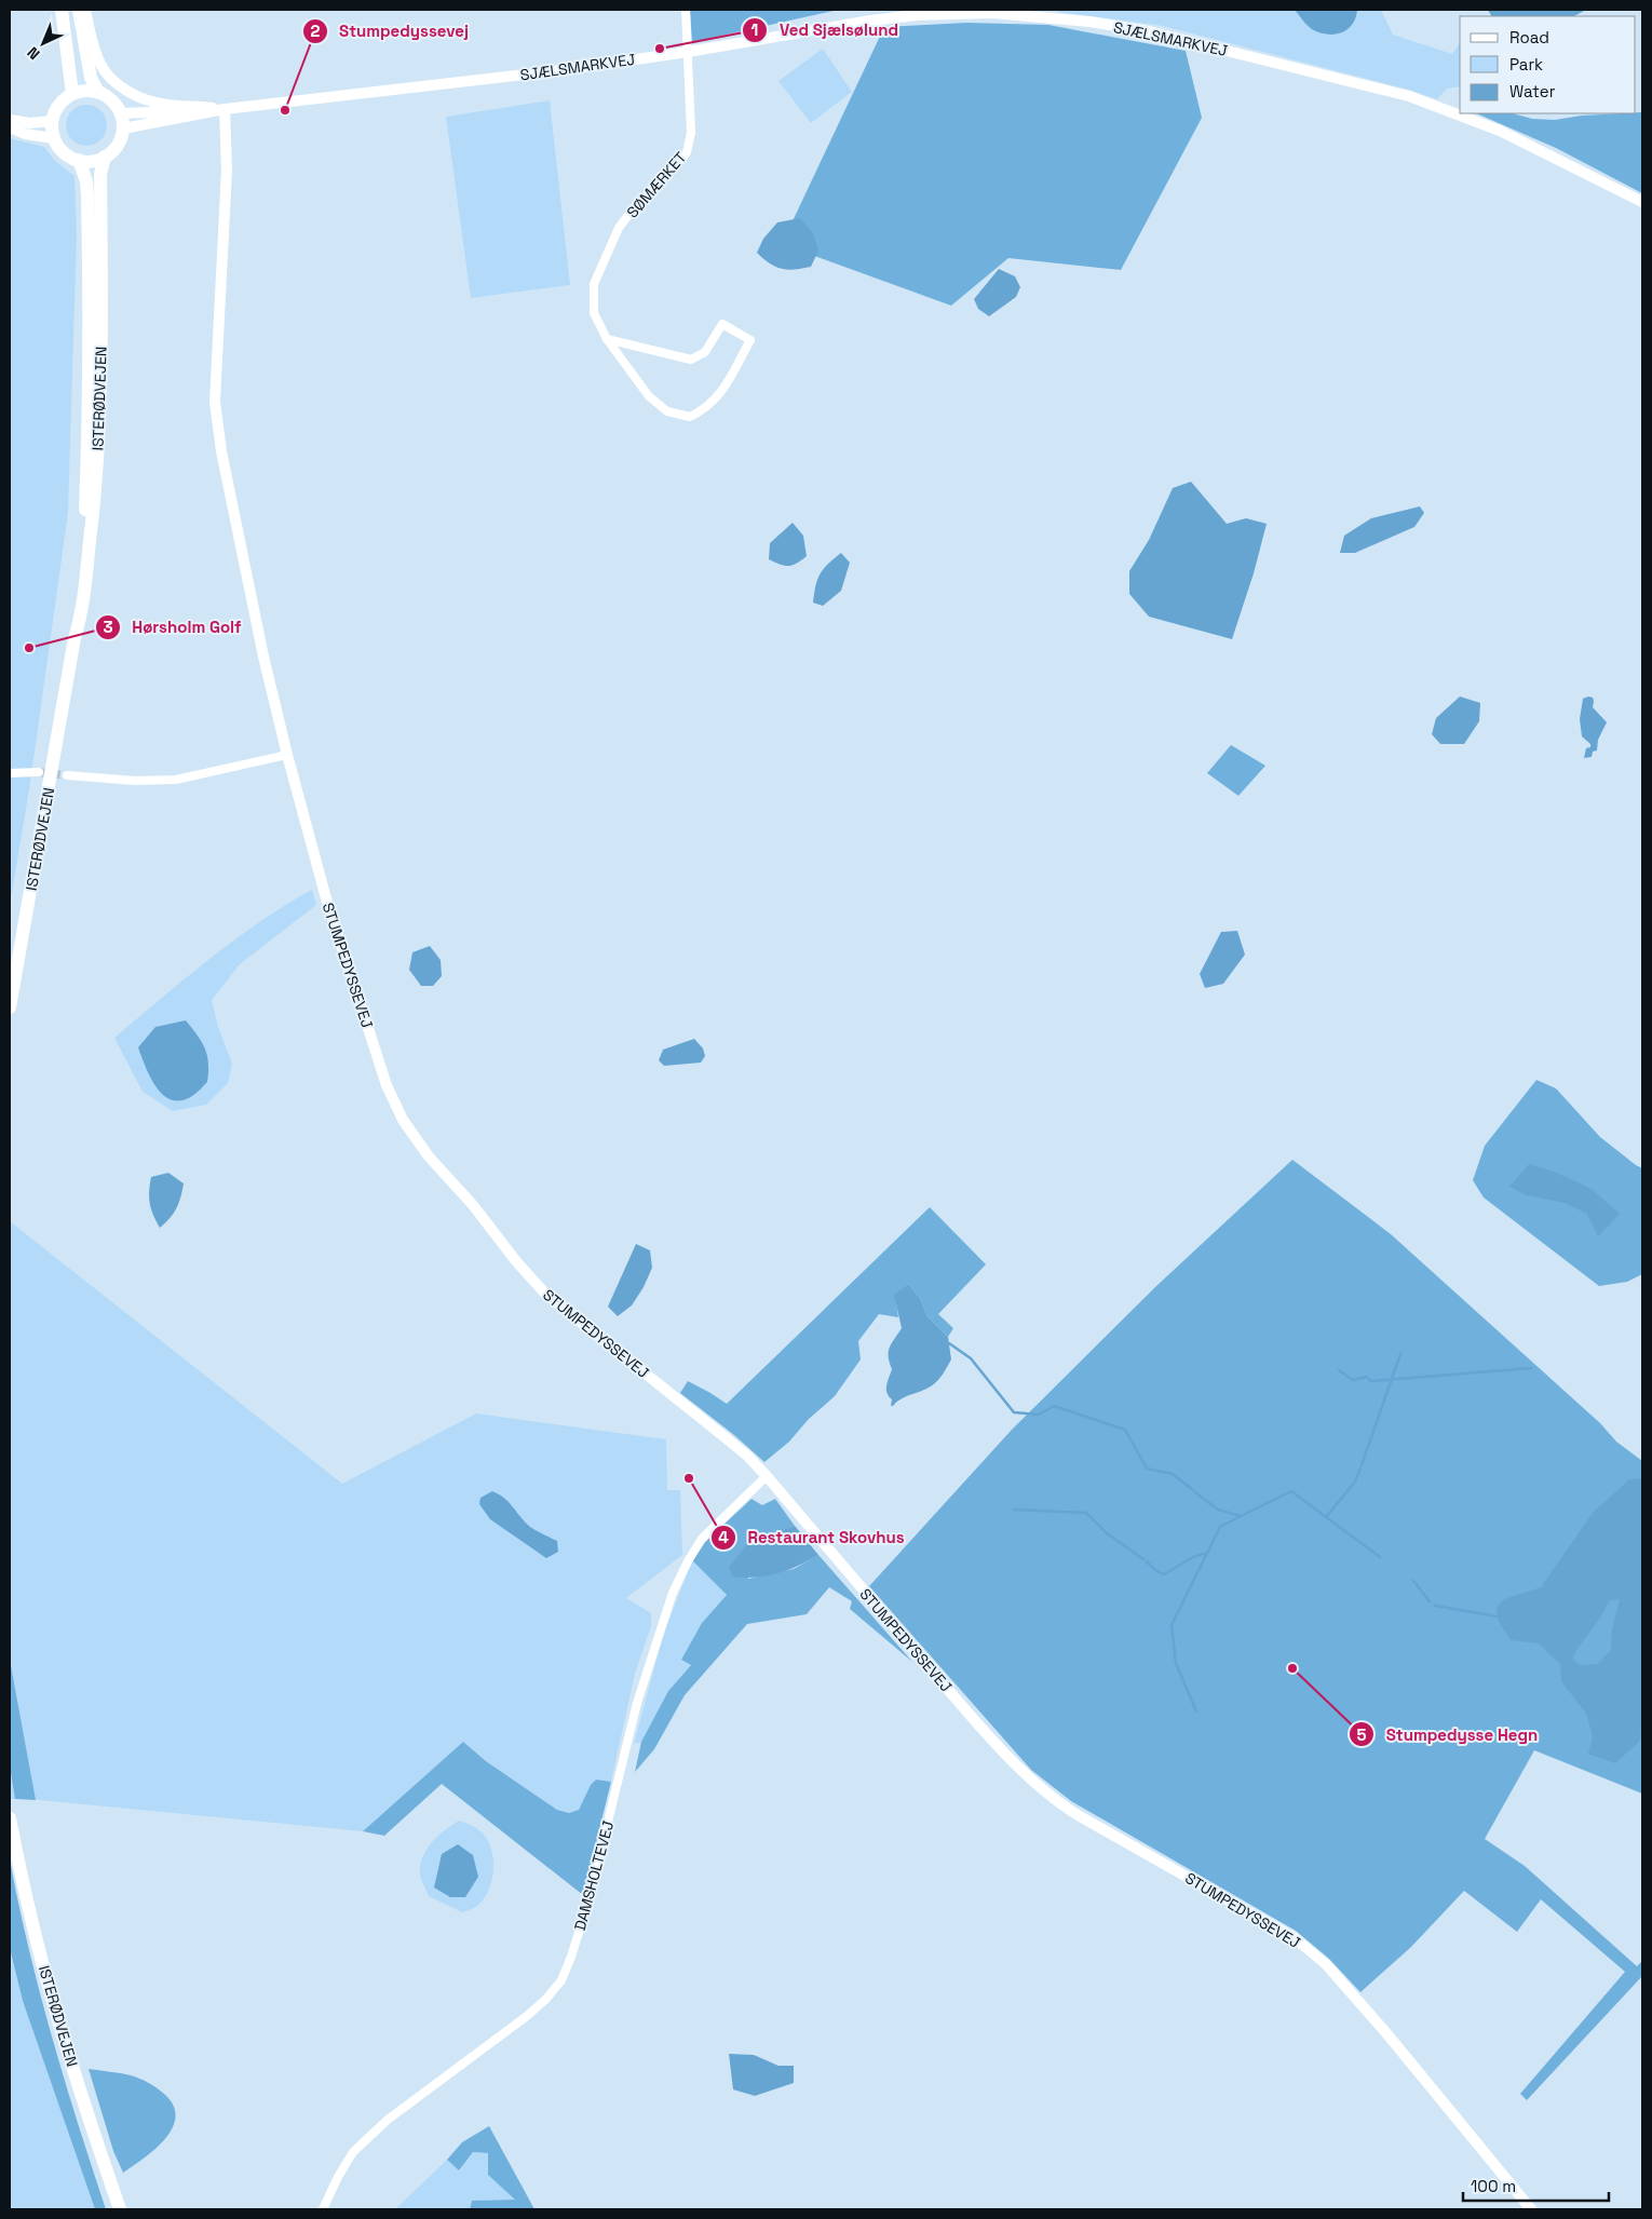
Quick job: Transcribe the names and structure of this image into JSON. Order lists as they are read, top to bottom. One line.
{"streets":{"main road":["ISTERØDVEJEN"],"street":["SJÆLSMARKVEJ","SØMÆRKET","STUMPEDYSSEVEJ","DAMSHOLTEVEJ"]},"crossings":[["SJÆLSMARKVEJ","SØMÆRKET"],["SJÆLSMARKVEJ","ISTERØDVEJEN"],["SJÆLSMARKVEJ","STUMPEDYSSEVEJ"],["STUMPEDYSSEVEJ","DAMSHOLTEVEJ"]],"places":["Ved Sjælsølund","Stumpedyssevej","Hørsholm Golf","Restaurant Skovhus","Stumpedysse Hegn"],"legend":["Road","Park","Water"],"scale_bar":"100 m","north":"bottom left"}
